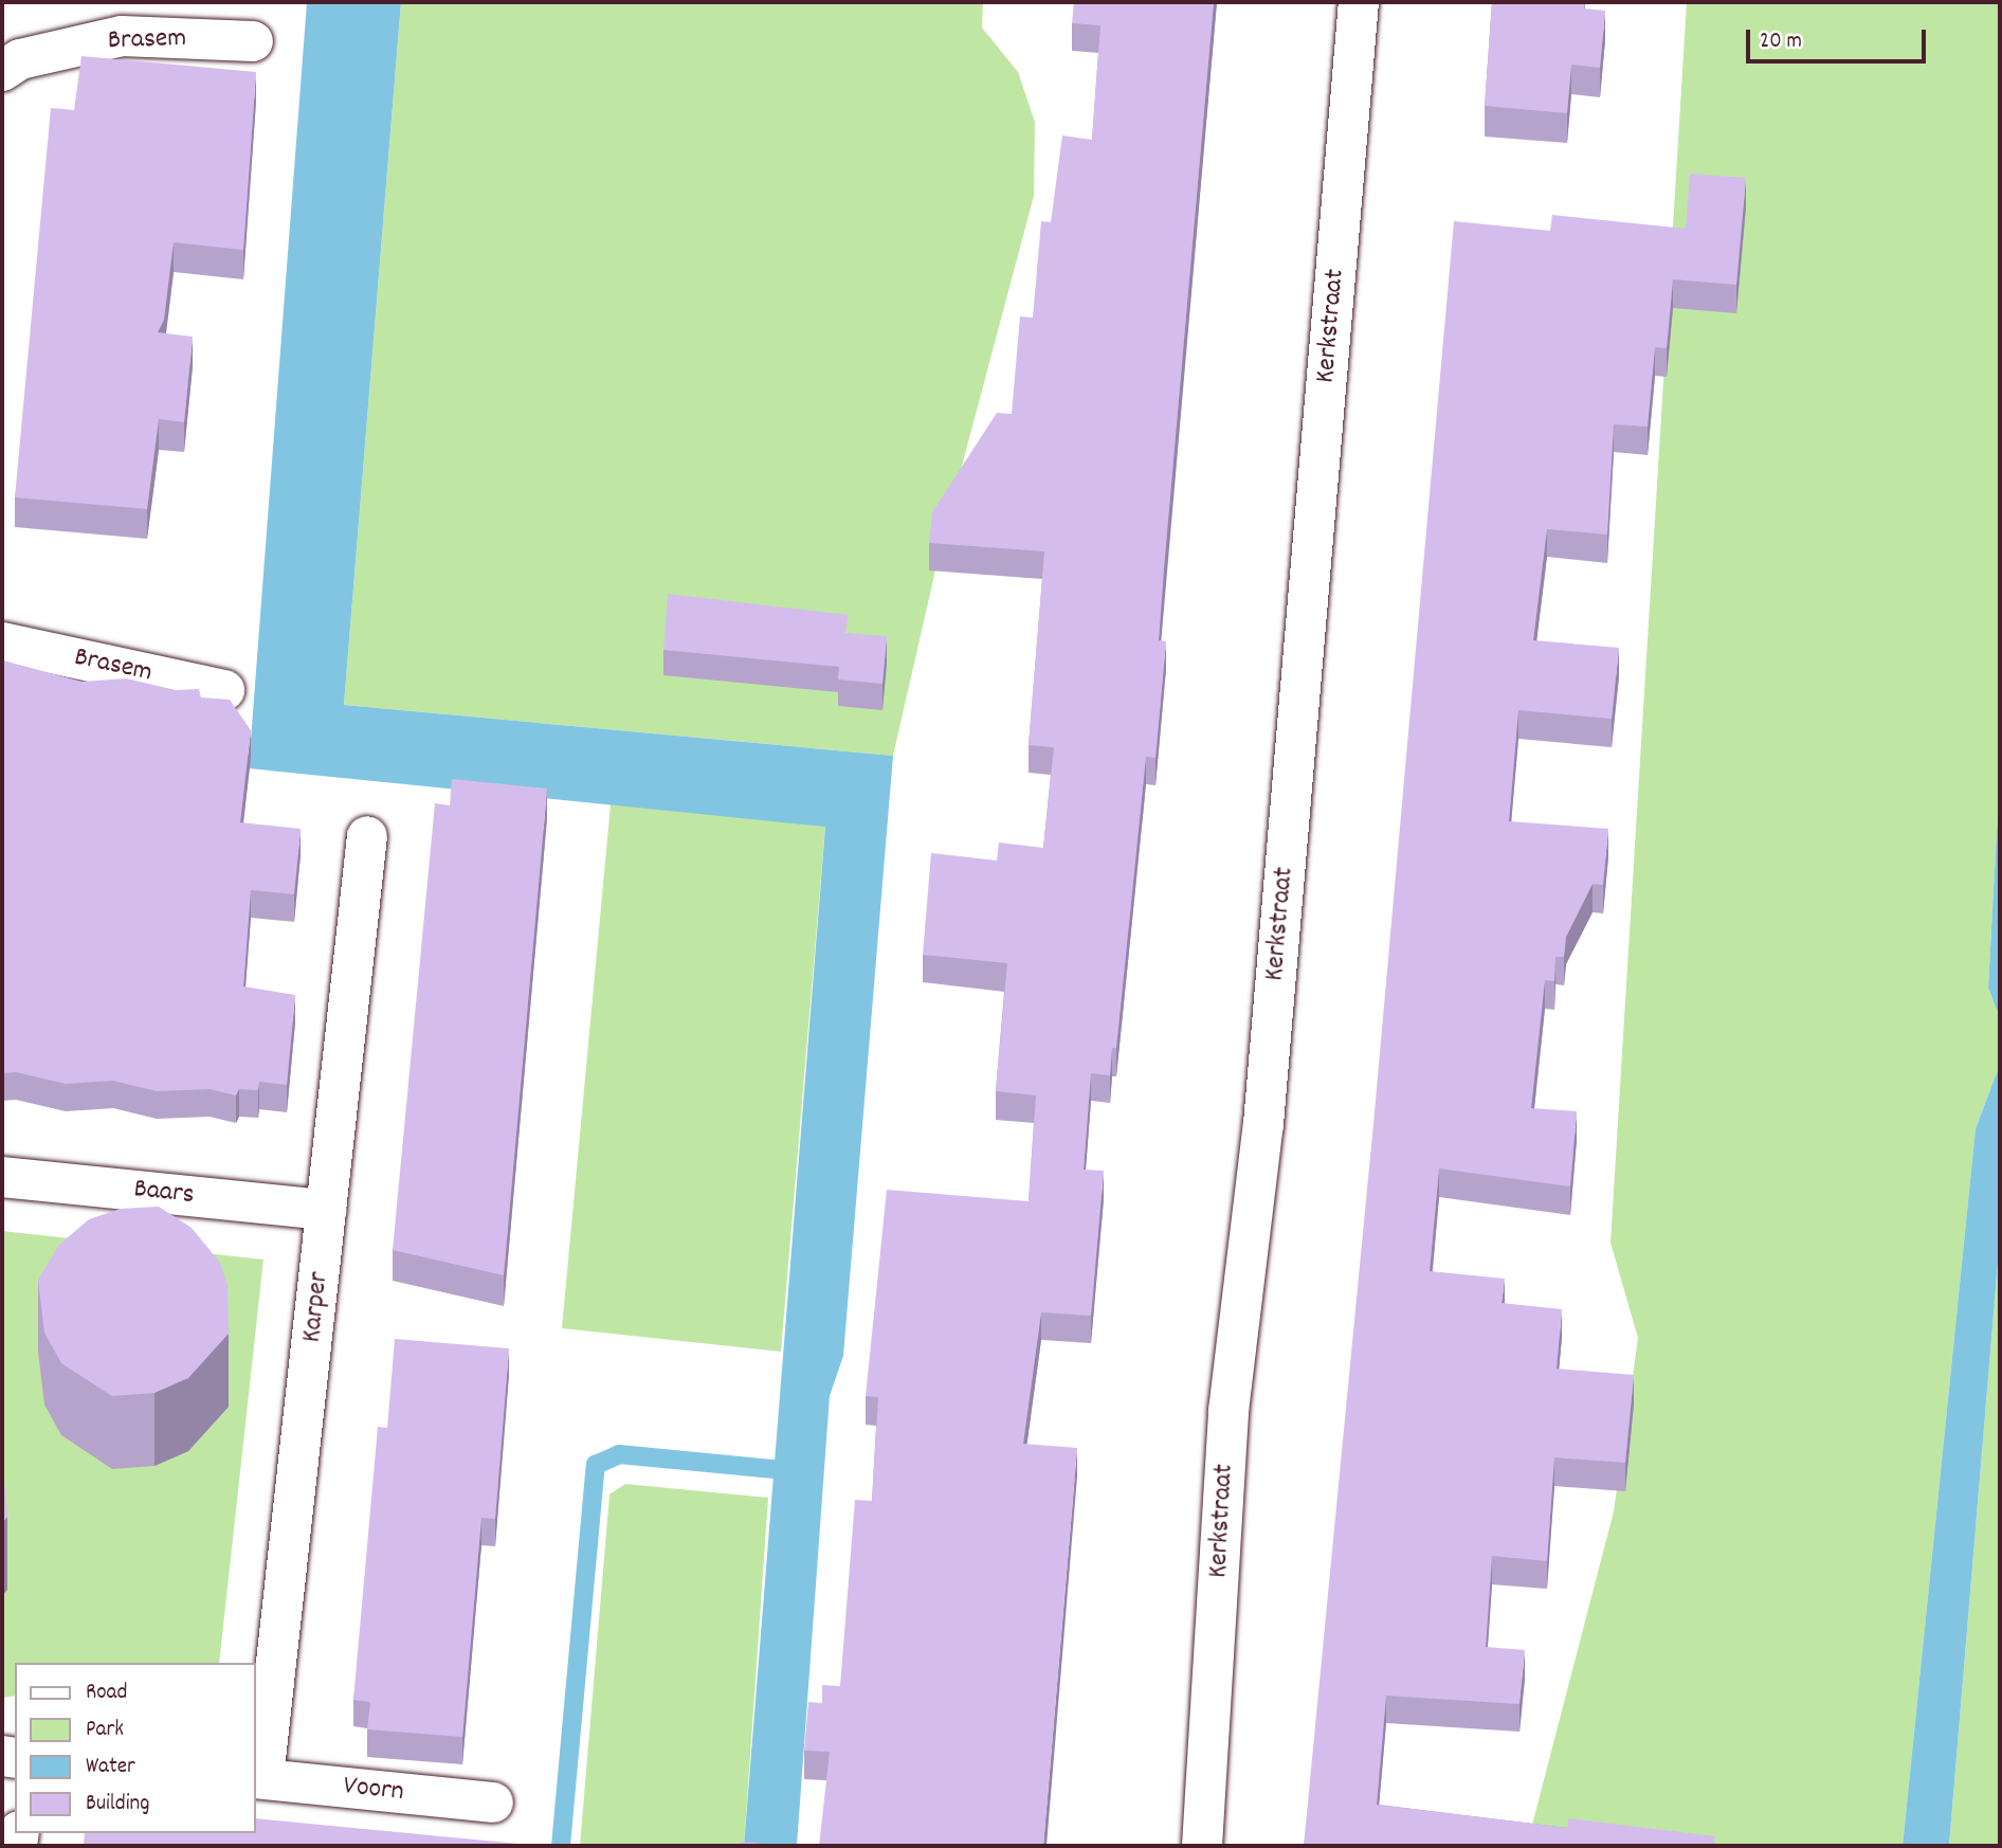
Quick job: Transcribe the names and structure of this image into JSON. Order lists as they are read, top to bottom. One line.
{"streets":{"street":["Brasem","Kerkstraat","Baars","Karper","Voorn"]},"crossings":[["Baars","Karper"],["Karper","Voorn"]],"legend":["Road","Park","Water","Building"],"scale_bar":"20 m"}
